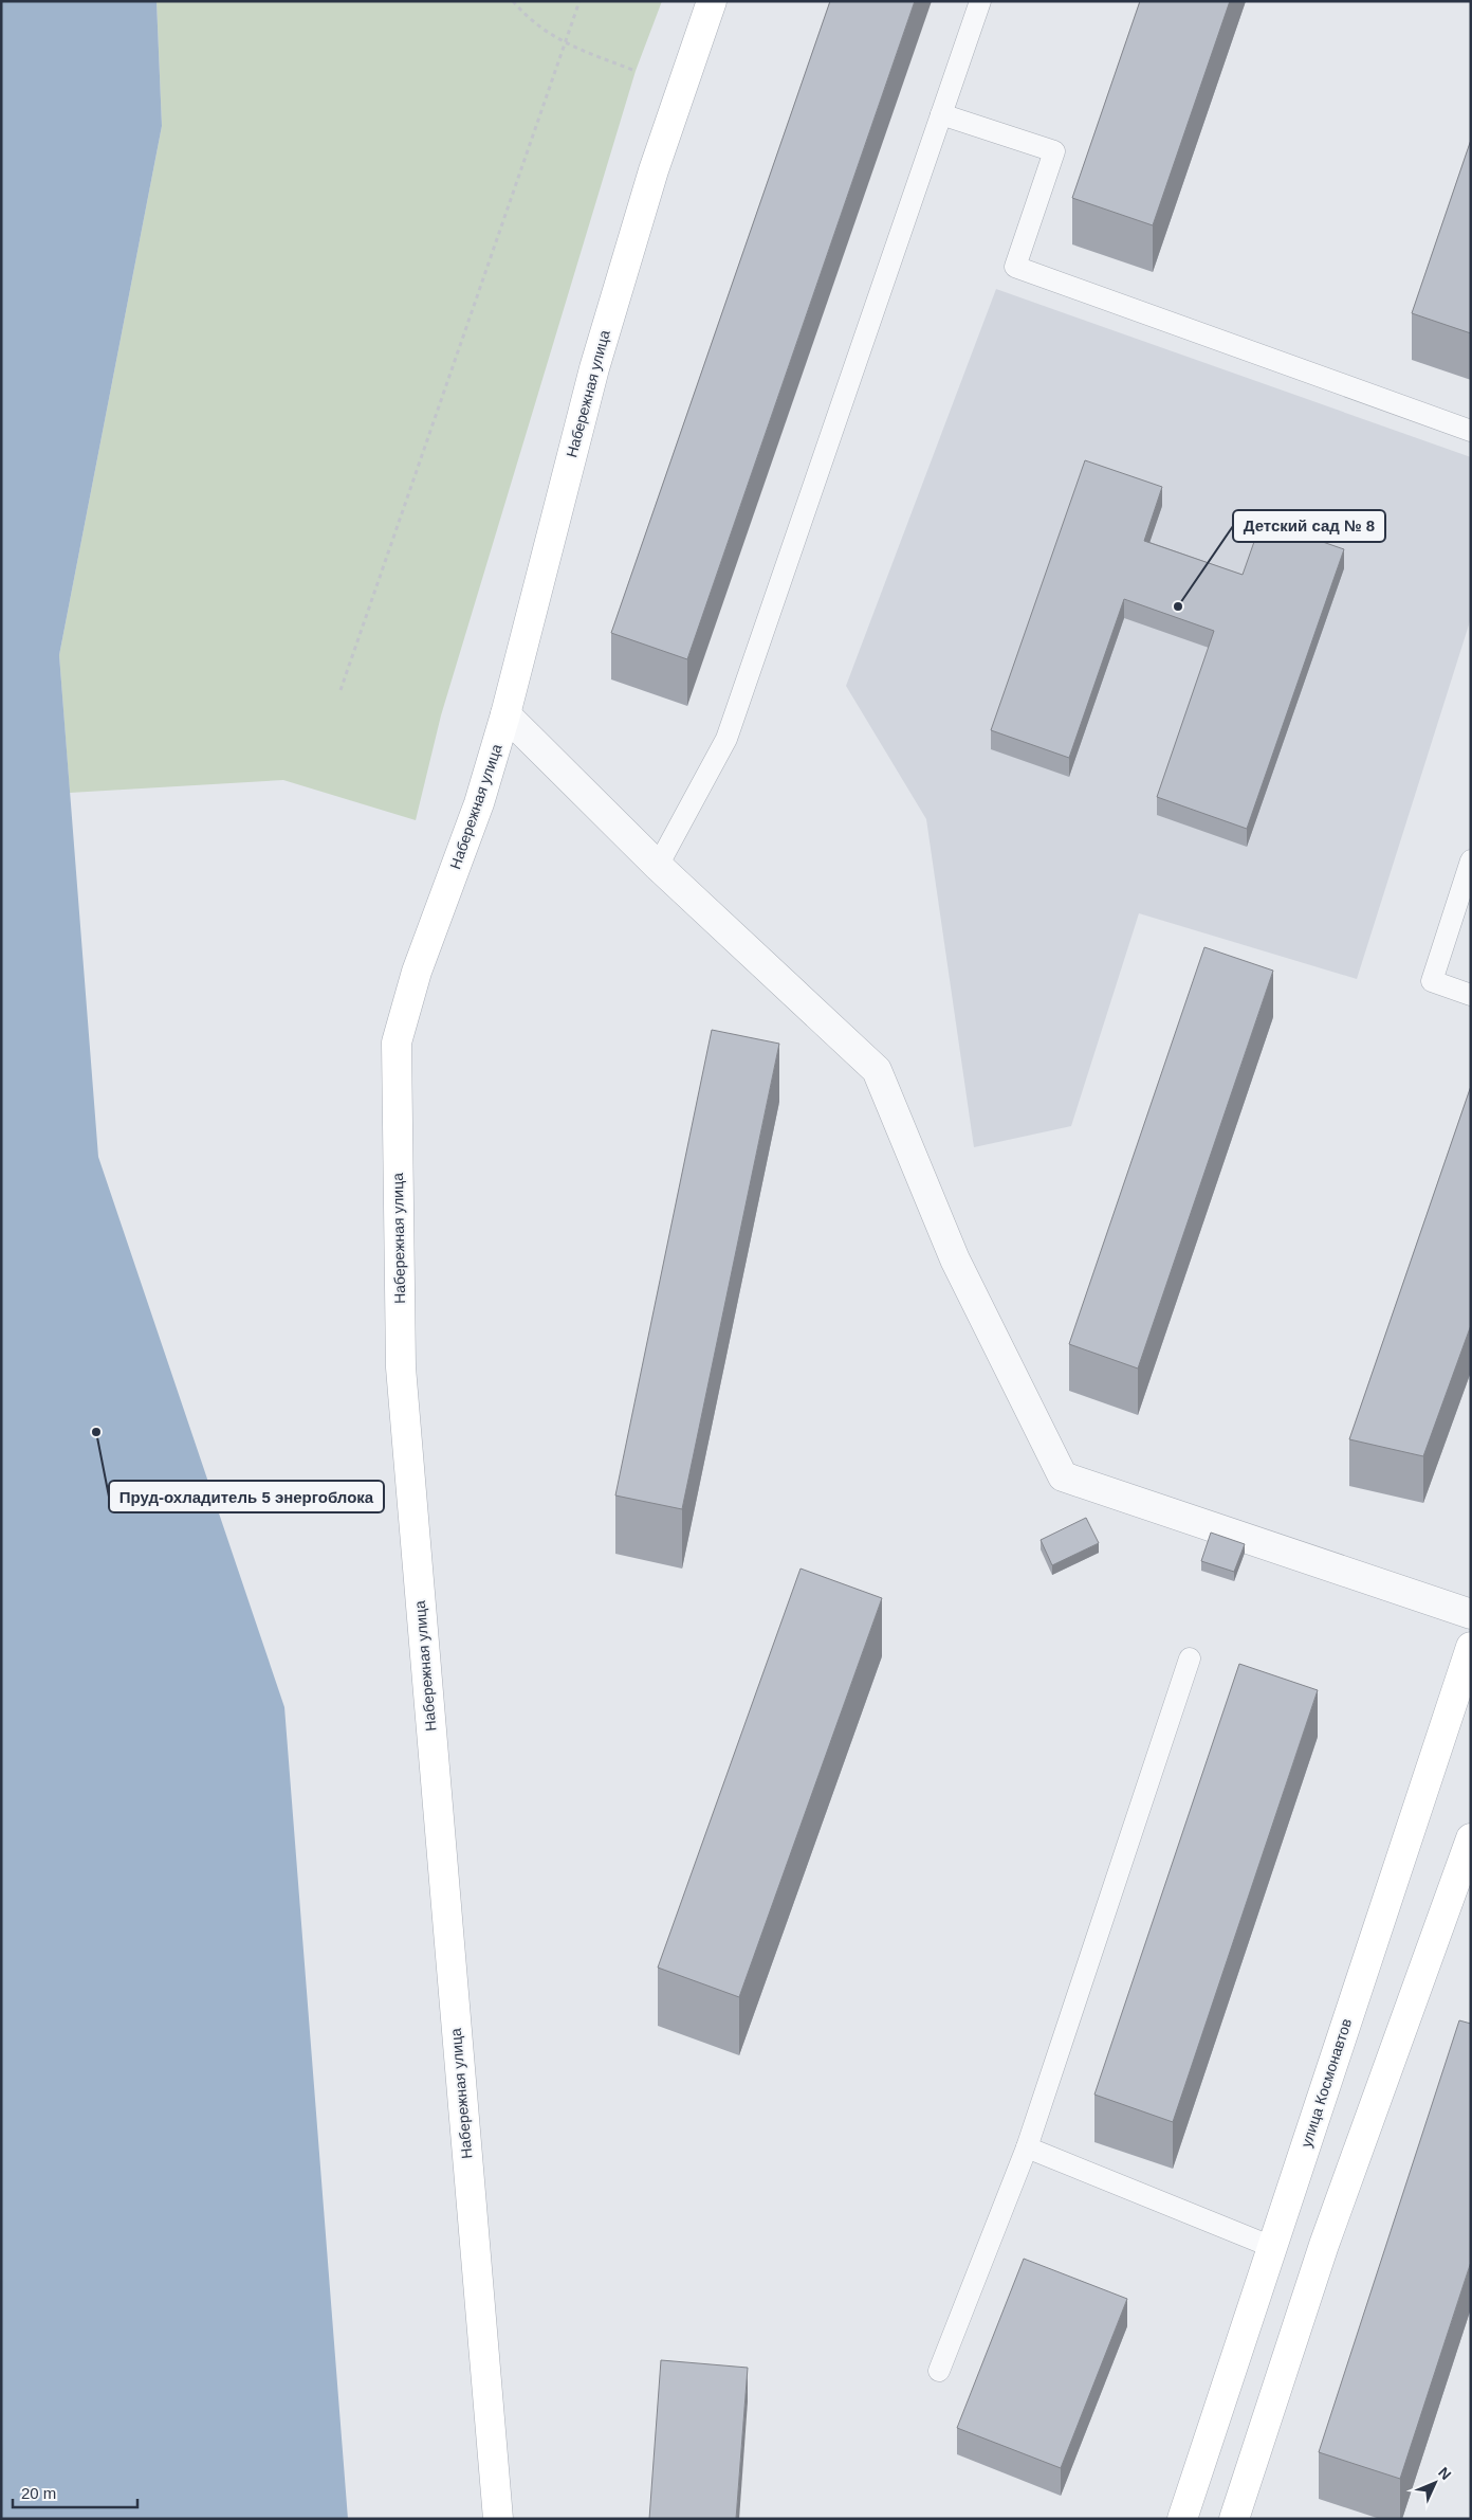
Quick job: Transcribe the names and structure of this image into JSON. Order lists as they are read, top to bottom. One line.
{"streets":{"street":["Набережная улица","улица Космонавтов"]},"places":["Детский сад № 8","Пруд-охладитель 5 энергоблока"],"scale_bar":"20 m","north":"top right"}
